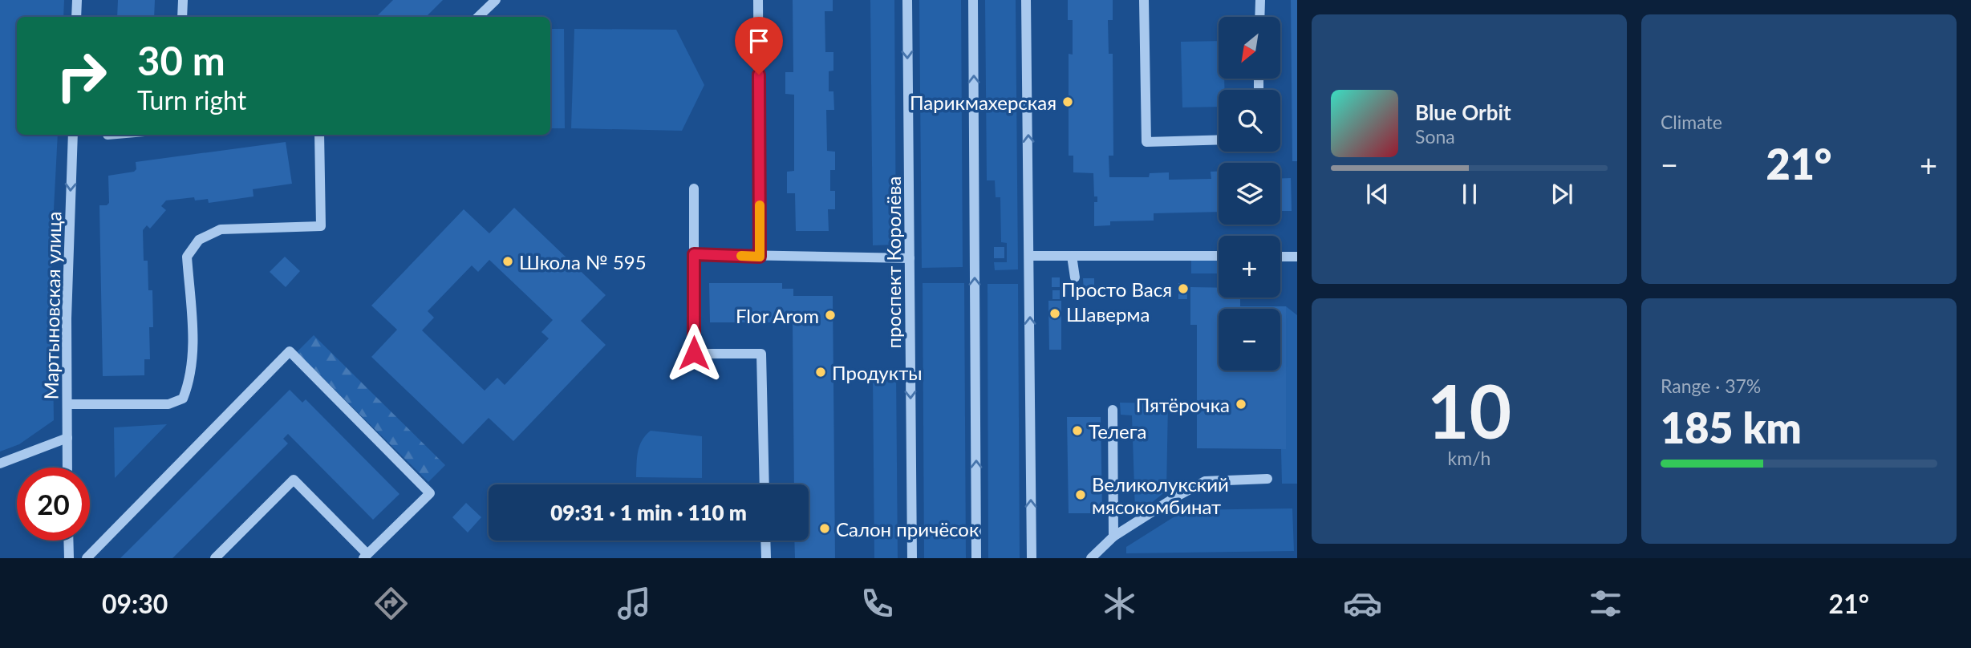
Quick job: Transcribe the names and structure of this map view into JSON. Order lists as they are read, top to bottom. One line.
{"streets":{"street":["проспект Королёва","Мартыновская улица"]},"one_way":["Мартыновская улица"],"places":["Парикмахерская","Школа № 595","Просто Вася","Шаверма","Flor Arom","Продукты","Пятёрочка","Телега","Великолукский мясокомбинат","Салон причёсок"],"north":"bottom left","page":{"tile":["Climate",["10","km/h"],["Range · 37%","185 km"]],"map_buttons":["+","−"],"turn":["30 m","Turn right"],"song":["Blue Orbit","Sona"],"heat":["−","21°","+"],"limit":"20","trip":"09:31 · 1 min · 110 m","tabs":["09:30","21°"]}}
